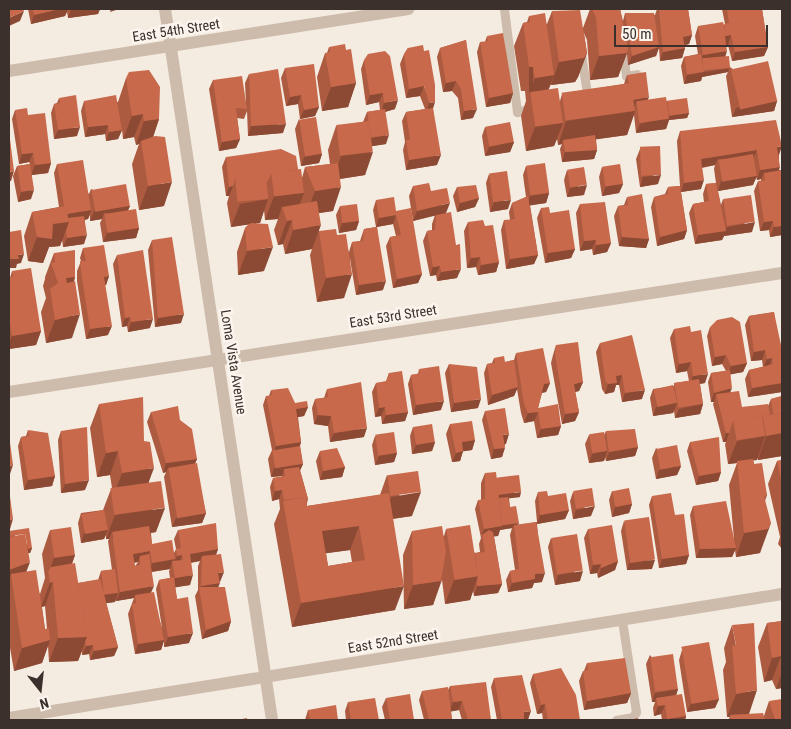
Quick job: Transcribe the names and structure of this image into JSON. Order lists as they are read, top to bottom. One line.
{"streets":{"street":["East 54th Street","East 53rd Street","Loma Vista Avenue","East 52nd Street"]},"crossings":[["East 54th Street","Loma Vista Avenue"],["East 53rd Street","Loma Vista Avenue"],["Loma Vista Avenue","East 52nd Street"]],"scale_bar":"50 m","north":"bottom"}
